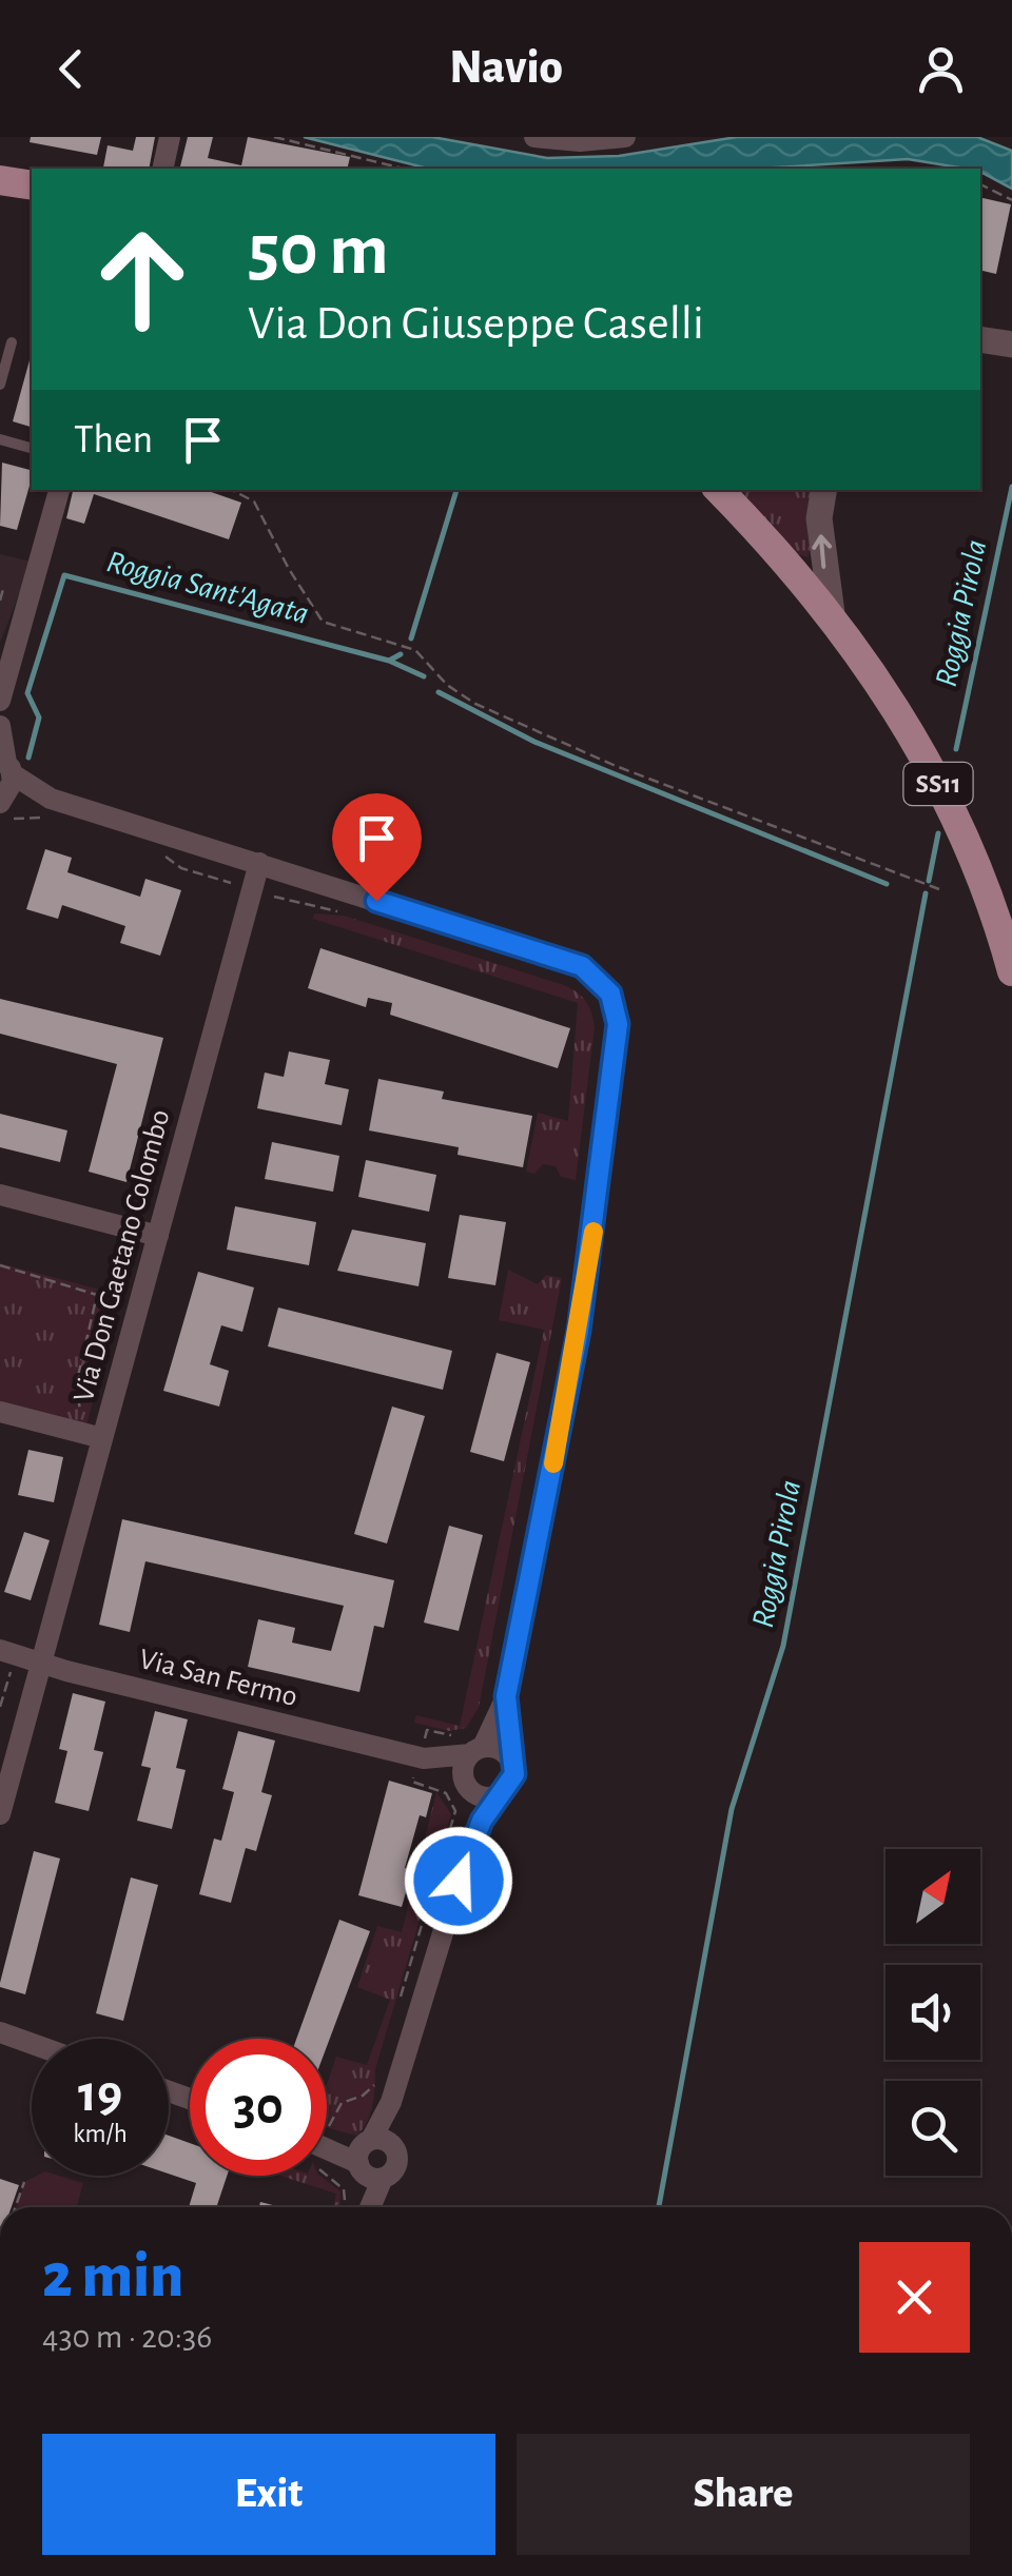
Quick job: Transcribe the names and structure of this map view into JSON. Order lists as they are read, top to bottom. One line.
{"streets":{"main road":["SS11"],"street":["Via Don Gaetano Colombo","Via San Fermo"]},"crossings":[["Via Don Gaetano Colombo","Via San Fermo"]],"water":["Roggia Sant'Agata","Roggia Pirola"],"north":"top right","page":{"header":"Navio","turn":["50 m","Via Don Giuseppe Caselli"],"then":"Then","speed":"19 km/h","limit":"30","heading":["2 min","430 m · 20:36"],"buttons":["Exit","Share"]}}
